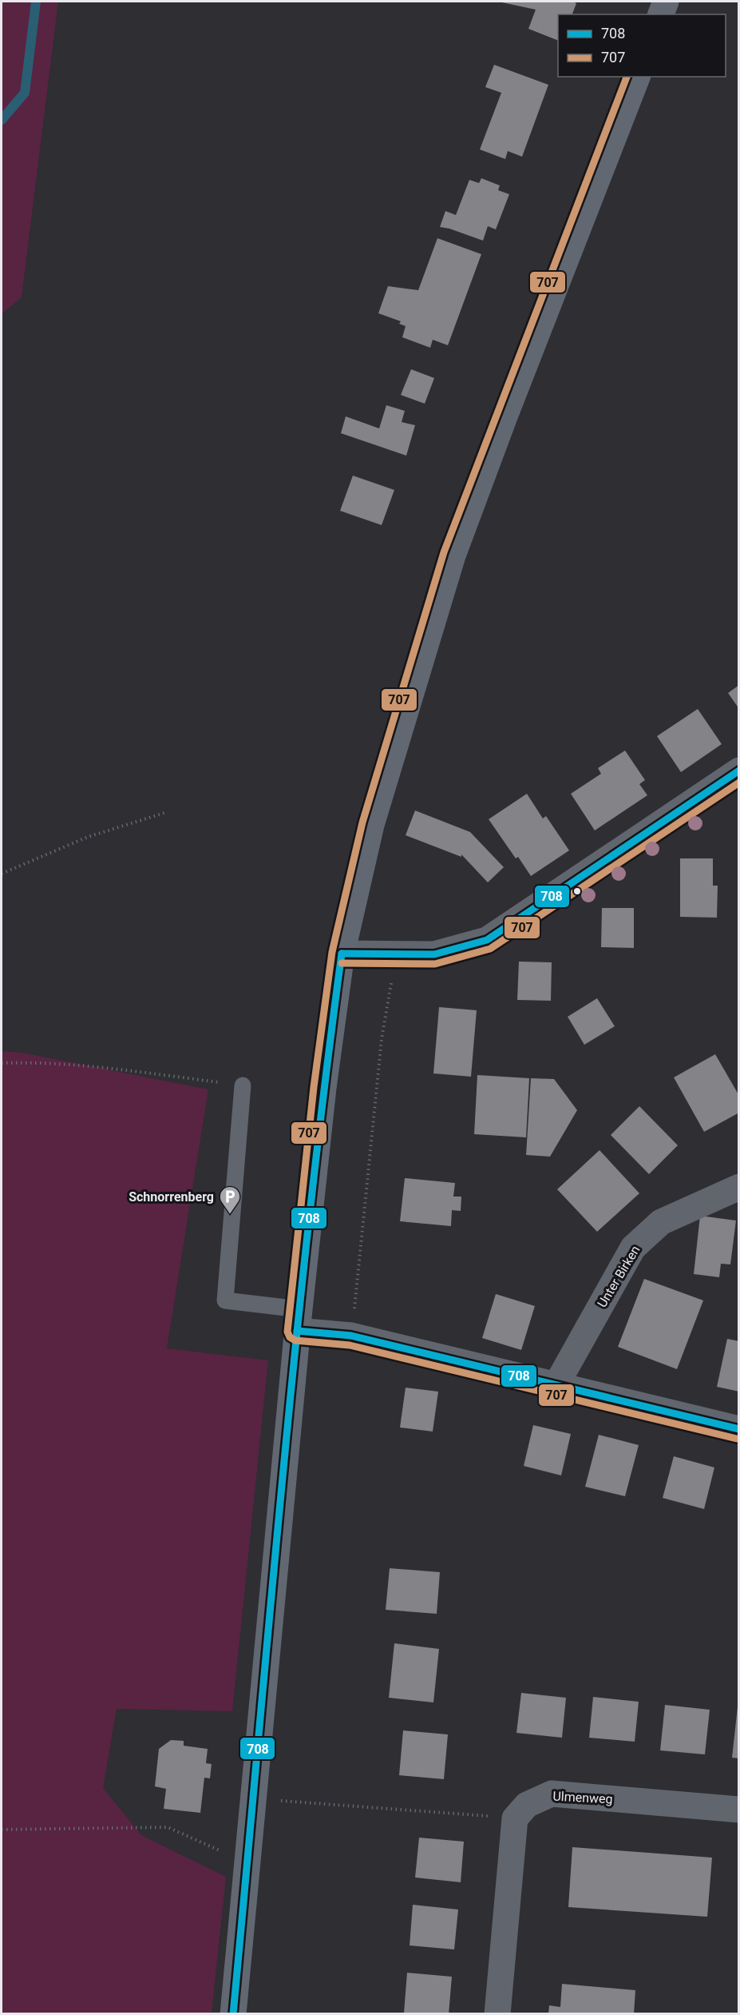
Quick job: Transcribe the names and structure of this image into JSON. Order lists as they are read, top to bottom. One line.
{"streets":{"street":["Unter Birken","Ulmenweg"]},"places":{"parking":["Schnorrenberg"]},"lines":["transit line 707","transit line 708"],"legend":["708","707"]}
